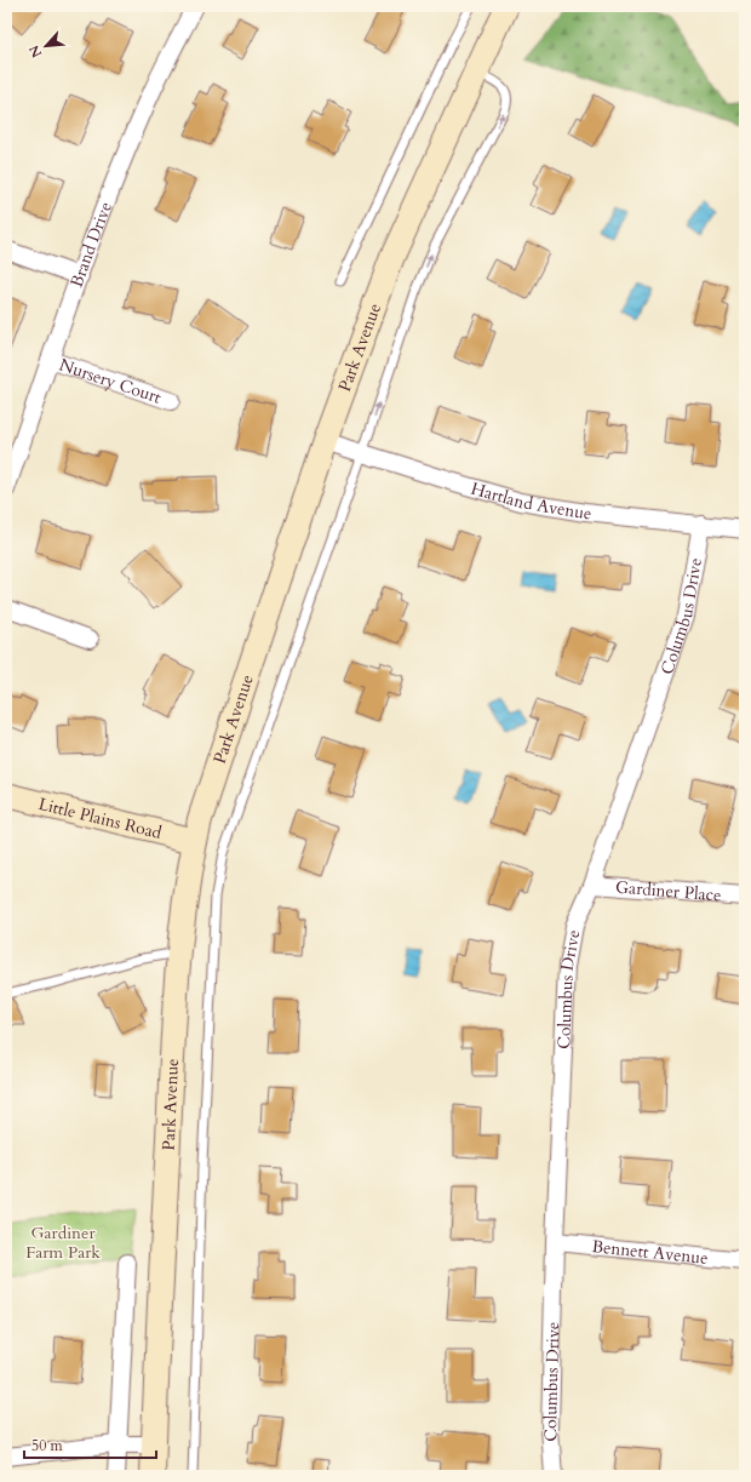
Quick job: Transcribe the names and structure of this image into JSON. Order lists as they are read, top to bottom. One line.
{"streets":{"main road":["Park Avenue","Little Plains Road"],"street":["Brand Drive","Nursery Court","Hartland Avenue","Columbus Drive","Gardiner Place","Bennett Avenue"]},"crossings":[["Brand Drive","Nursery Court"],["Park Avenue","Hartland Avenue"],["Park Avenue","Little Plains Road"],["Hartland Avenue","Columbus Drive"],["Columbus Drive","Gardiner Place"],["Columbus Drive","Bennett Avenue"]],"parks":["Gardiner Farm Park"],"scale_bar":"50 m","north":"bottom left"}
